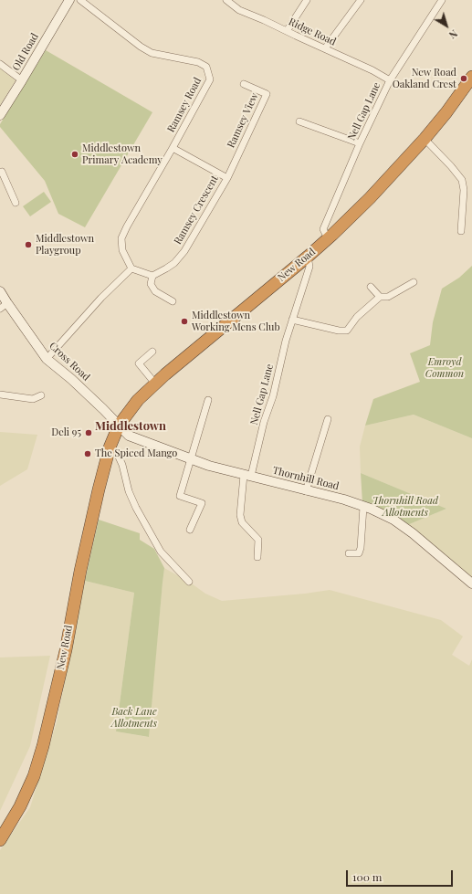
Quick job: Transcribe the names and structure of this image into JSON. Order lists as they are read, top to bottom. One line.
{"streets":{"highway":["New Road"],"street":["Ridge Road","Old Road","Ramsey Road","Nell Gap Lane","Ramsey View","Ramsey Crescent","Cross Road","Thornhill Road"]},"crossings":[["Ridge Road","Nell Gap Lane"],["Ramsey Road","Ramsey Crescent"],["Nell Gap Lane","New Road"],["Nell Gap Lane","Thornhill Road"],["Ramsey View","Ramsey Crescent"],["New Road","Cross Road"],["New Road","Thornhill Road"],["Cross Road","Thornhill Road"]],"districts":["Middlestown"],"parks":["Emroyd Common","Thornhill Road Allotments","Back Lane Allotments"],"places":["New Road Oakland Crest","Middlestown Primary Academy","Middlestown Playgroup","Middlestown Working Mens Club","Deli 95","The Spiced Mango"],"scale_bar":"100 m","north":"bottom right"}
